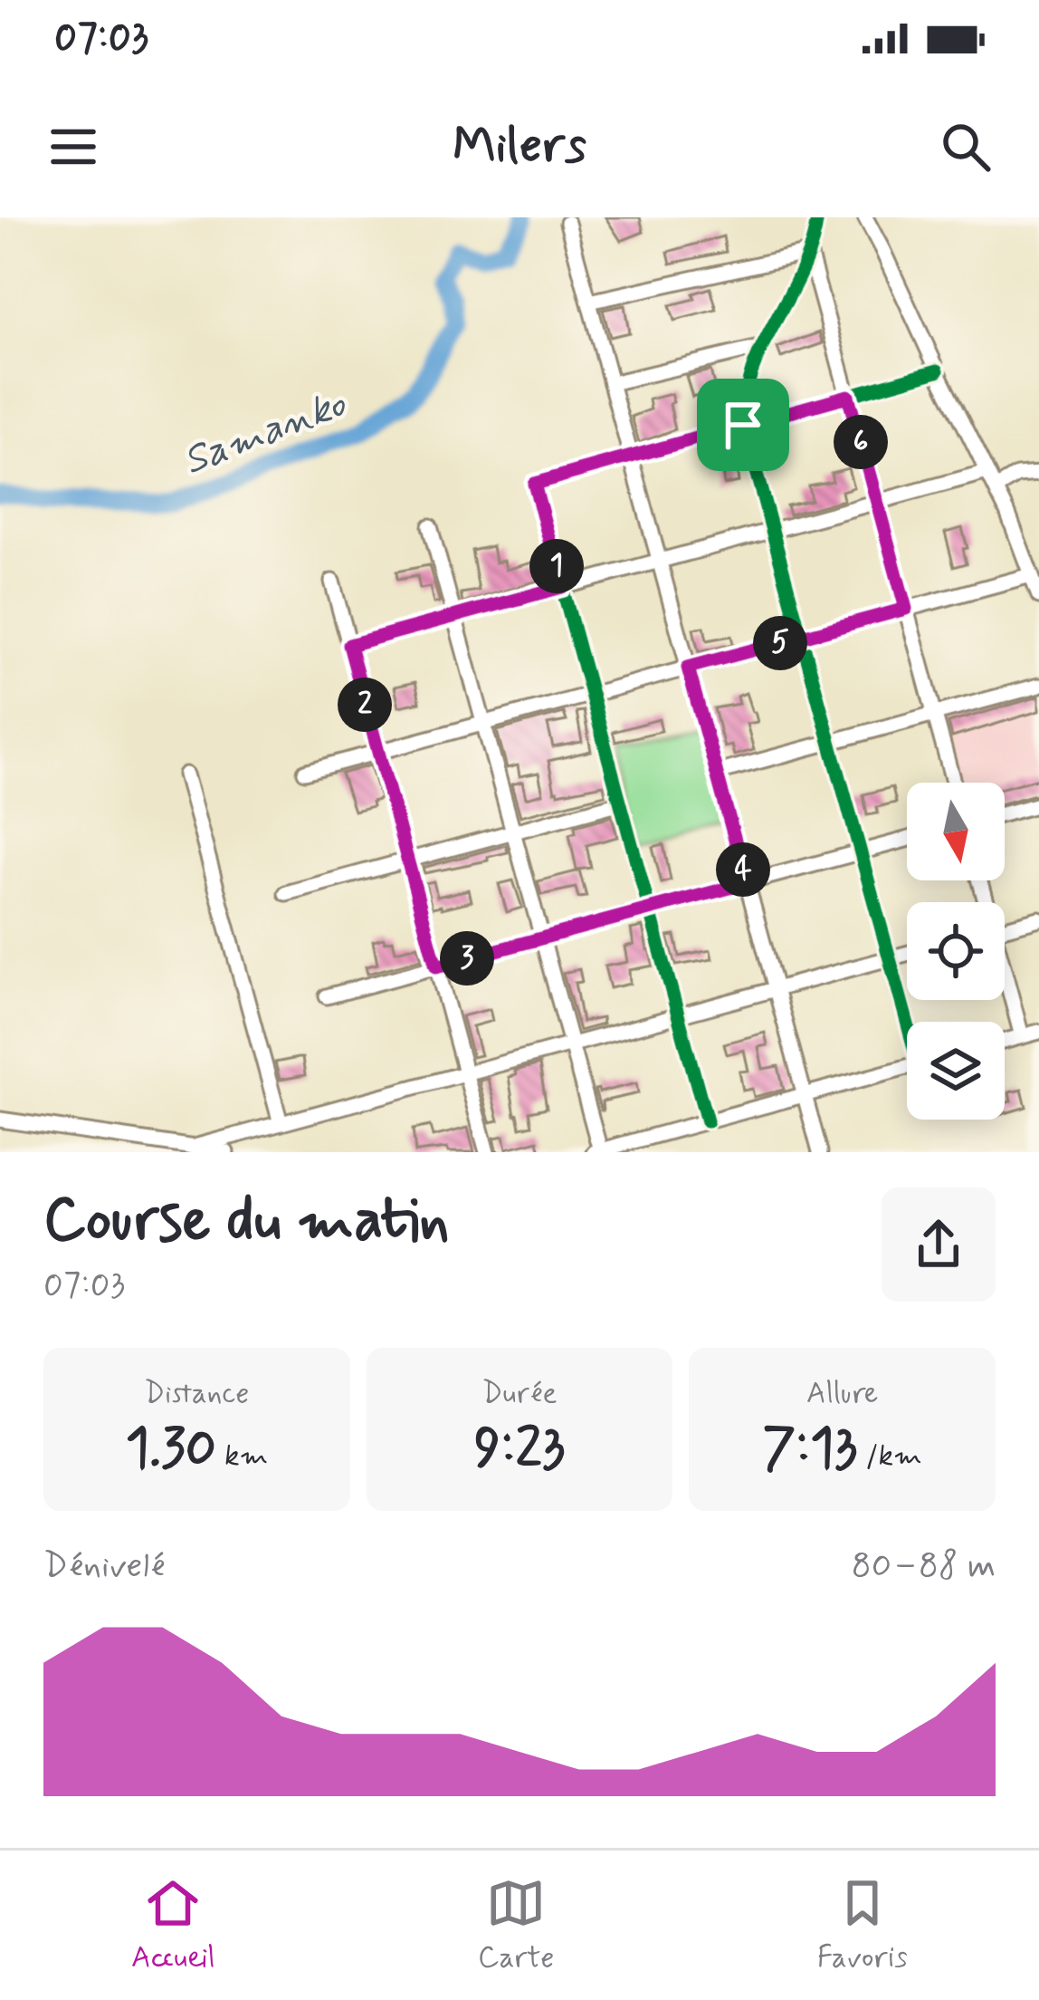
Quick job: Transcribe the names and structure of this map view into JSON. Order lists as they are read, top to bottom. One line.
{"water":["Samanko"],"north":"bottom","page":{"status":"07:03","header":"Milers","pins":["6","1","5","2","4","3"],"heading":["Course du matin","07:03"],"stats":[["Distance","1.30 km"],["Durée","9:23"],["Allure","7:13 /km"]],"chart":["Dénivelé","80–88 m"],"tabs":["Accueil","Carte","Favoris"]}}
